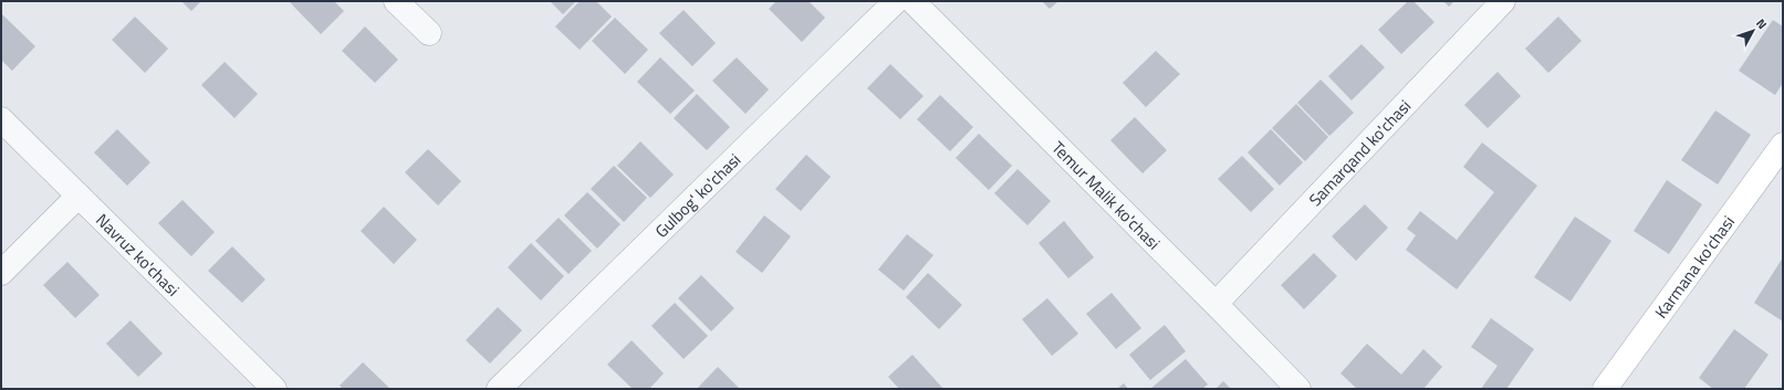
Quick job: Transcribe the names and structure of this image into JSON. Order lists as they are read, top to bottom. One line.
{"streets":{"main road":["Karmana ko'chasi"],"street":["Samarqand ko'chasi","Gulbog' ko'chasi","Temur Malik ko'chasi","Navruz ko'chasi"]},"crossings":[["Samarqand ko'chasi","Temur Malik ko'chasi"]],"north":"top right"}
